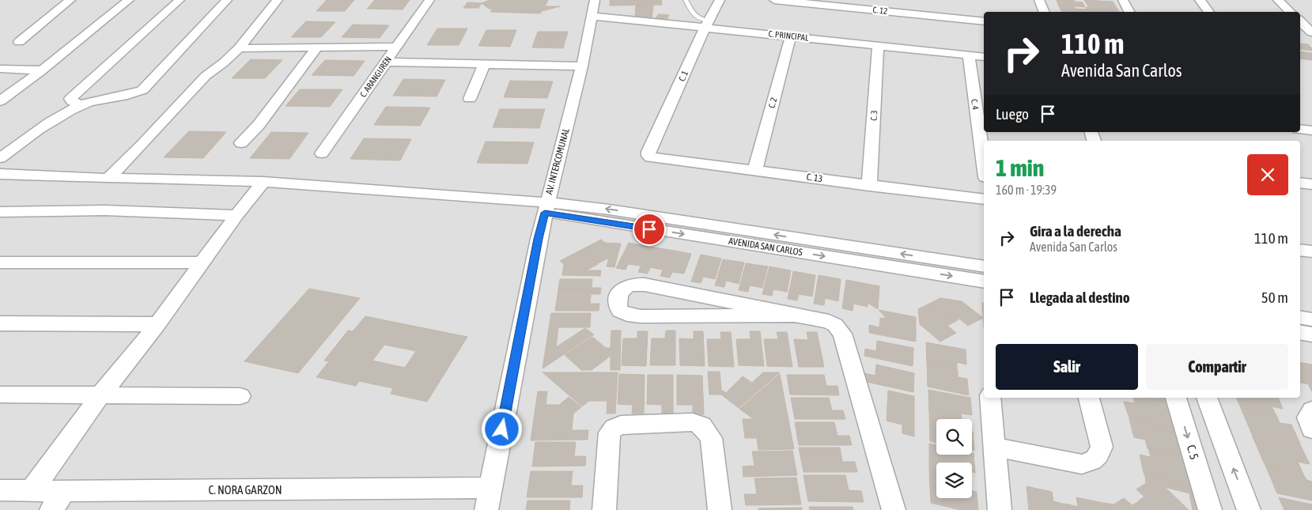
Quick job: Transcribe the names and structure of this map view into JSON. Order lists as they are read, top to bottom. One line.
{"streets":{"street":["C. 12","C. PRINCIPAL","C. 1","C. ARANGUREN","C. 2","C. 4","C. 3","AV. INTERCOMUNAL","C. 13","AVENIDA SAN CARLOS","C. 5","C. NORA GARZON"]},"crossings":[["C. PRINCIPAL","C. 1"],["C. PRINCIPAL","C. 2"],["C. PRINCIPAL","C. 4"],["C. PRINCIPAL","C. 3"],["C. PRINCIPAL","AV. INTERCOMUNAL"],["C. 1","C. 13"],["C. 2","C. 13"],["C. 3","C. 13"],["AV. INTERCOMUNAL","AVENIDA SAN CARLOS"],["AV. INTERCOMUNAL","C. NORA GARZON"]],"page":{"turn":["110 m","Avenida San Carlos"],"then":"Luego","heading":["1 min","160 m · 19:39"],"list":[{"name":"Gira a la derecha","note":"Avenida San Carlos","value":"110 m"},{"name":"Llegada al destino","value":"50 m"}],"buttons":["Salir","Compartir"]}}
